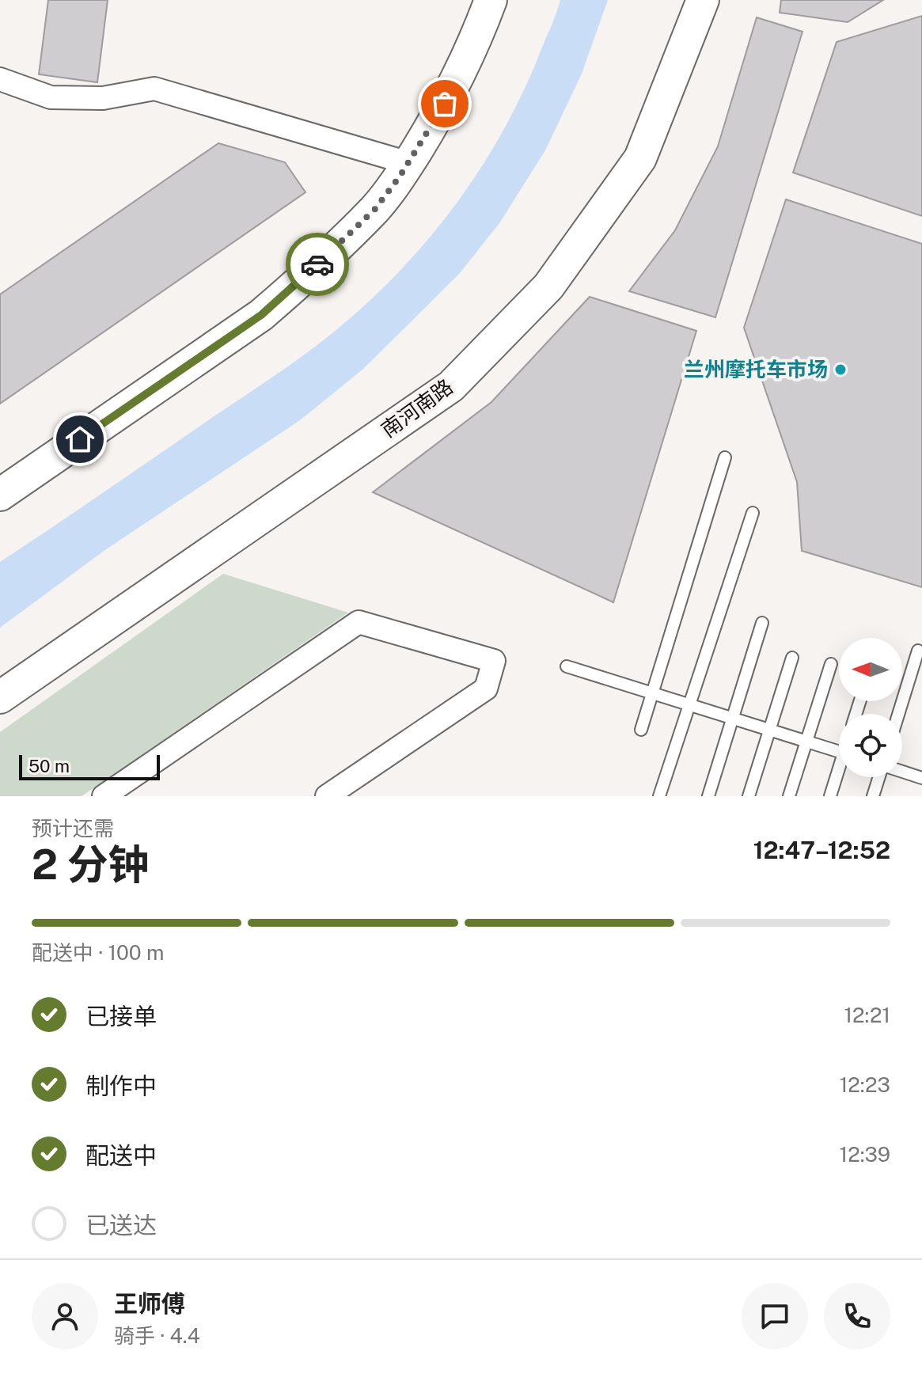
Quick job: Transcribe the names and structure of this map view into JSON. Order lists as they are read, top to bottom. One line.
{"streets":{"street":["南河南路"]},"places":["兰州摩托车市场"],"scale_bar":"50 m","north":"left","page":{"scale":"50 m","heading":["2 分钟","预计还需","12:47–12:52"],"panel":["王师傅","骑手 · 4.4"],"bar":"配送中 · 100 m","list":[["已接单","12:21"],["制作中","12:23"],["配送中","12:39"],"已送达"]}}
